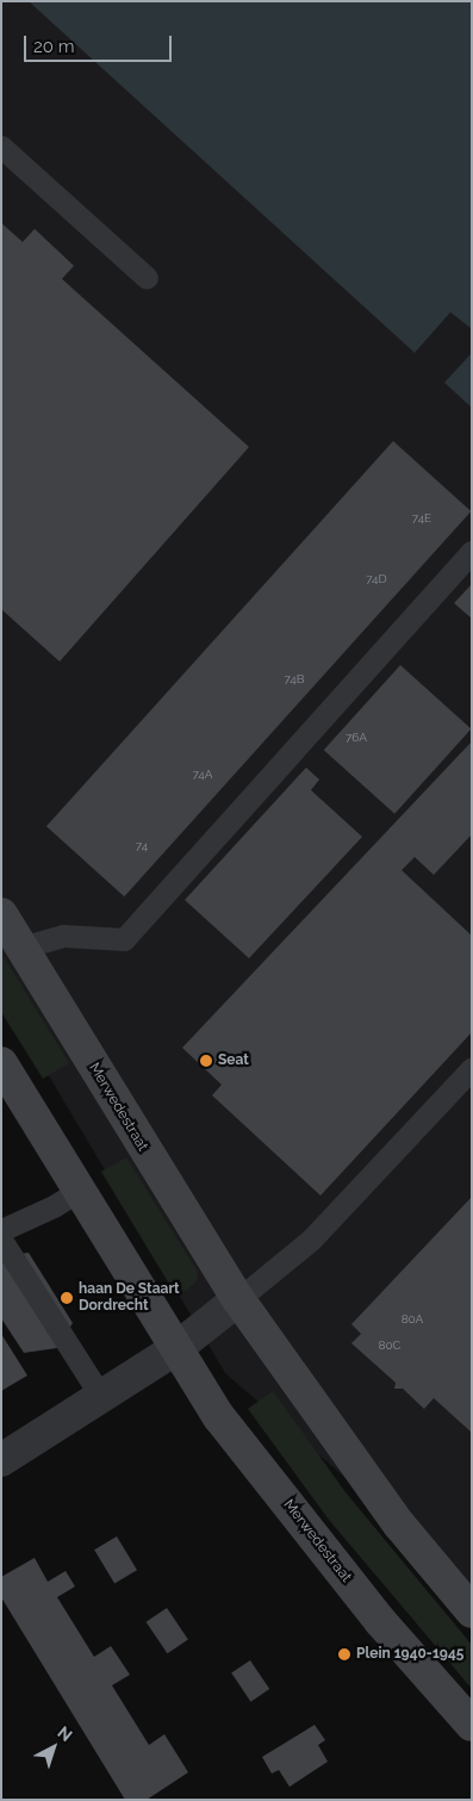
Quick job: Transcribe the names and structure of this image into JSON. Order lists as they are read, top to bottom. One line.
{"streets":{"main road":["Merwedestraat"]},"places":["Seat","haan De Staart Dordrecht","Plein 1940-1945"],"house_numbers":["74E","74D","74B","76A","74A","74","80A","80C"],"scale_bar":"20 m","north":"top right"}
